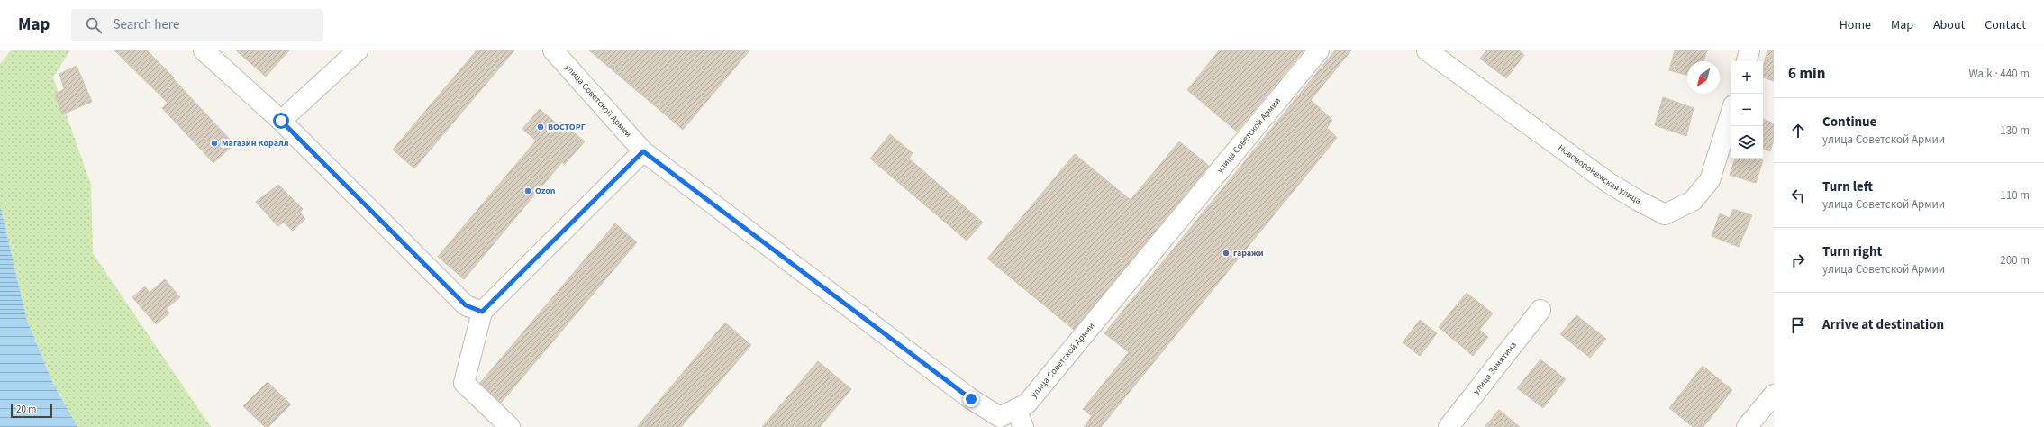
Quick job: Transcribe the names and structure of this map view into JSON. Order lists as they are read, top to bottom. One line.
{"streets":{"street":["улица Советской Армии","Нововоронежская улица","улица Замятина"]},"places":["ВОСТОРГ","Магазин Коралл","Ozon","гаражи"],"scale_bar":"20 m","north":"bottom left","page":{"header":"Map","search":"Search here","nav":["Home","Map","About","Contact"],"heading":["6 min","Walk · 440 m"],"map_buttons":["+","−"],"list":[["Continue","улица Советской Армии","130 m"],["Turn left","улица Советской Армии","110 m"],["Turn right","улица Советской Армии","200 m"],"Arrive at destination"],"scale":"20 m"}}
